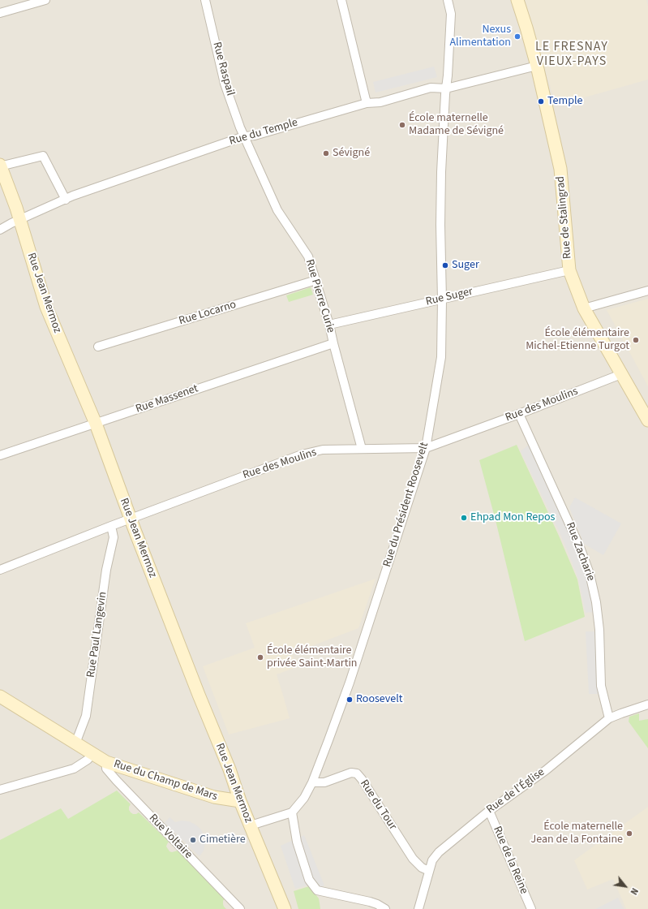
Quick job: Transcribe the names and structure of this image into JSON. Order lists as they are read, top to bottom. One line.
{"streets":{"main road":["Rue de Stalingrad","Rue Jean Mermoz","Rue du Champ de Mars"],"street":["Rue Raspail","Rue du Temple","Rue Pierre Curie","Rue Suger","Rue Locarno","Rue Massenet","Rue des Moulins","Rue du Président Roosevelt","Rue Zacharie","Rue Paul Langevin","Rue de l'Église","Rue du Tour","Rue Voltaire","Rue de la Reine"]},"crossings":[["Rue Raspail","Rue du Temple"],["Rue Raspail","Rue Pierre Curie"],["Rue du Temple","Rue de Stalingrad"],["Rue du Temple","Rue Jean Mermoz"],["Rue du Temple","Rue Pierre Curie"],["Rue du Temple","Rue du Président Roosevelt"],["Rue de Stalingrad","Rue Suger"],["Rue de Stalingrad","Rue des Moulins"],["Rue Jean Mermoz","Rue Massenet"],["Rue Jean Mermoz","Rue des Moulins"],["Rue Jean Mermoz","Rue du Champ de Mars"],["Rue Pierre Curie","Rue Suger"],["Rue Pierre Curie","Rue Locarno"],["Rue Pierre Curie","Rue Massenet"],["Rue Pierre Curie","Rue des Moulins"],["Rue Suger","Rue du Président Roosevelt"],["Rue des Moulins","Rue du Président Roosevelt"],["Rue des Moulins","Rue Zacharie"],["Rue des Moulins","Rue Paul Langevin"],["Rue du Président Roosevelt","Rue du Tour"],["Rue Zacharie","Rue de l'Église"],["Rue du Champ de Mars","Rue Voltaire"],["Rue de l'Église","Rue du Tour"],["Rue de l'Église","Rue de la Reine"]],"districts":["LE FRESNAY VIEUX-PAYS"],"places":["Nexus Alimentation","Temple","École maternelle Madame de Sévigné","Sévigné","Suger","École élémentaire Michel-Etienne Turgot","Ehpad Mon Repos","École élémentaire privée Saint-Martin","Roosevelt","École maternelle Jean de la Fontaine","Cimetière"],"north":"bottom right"}
